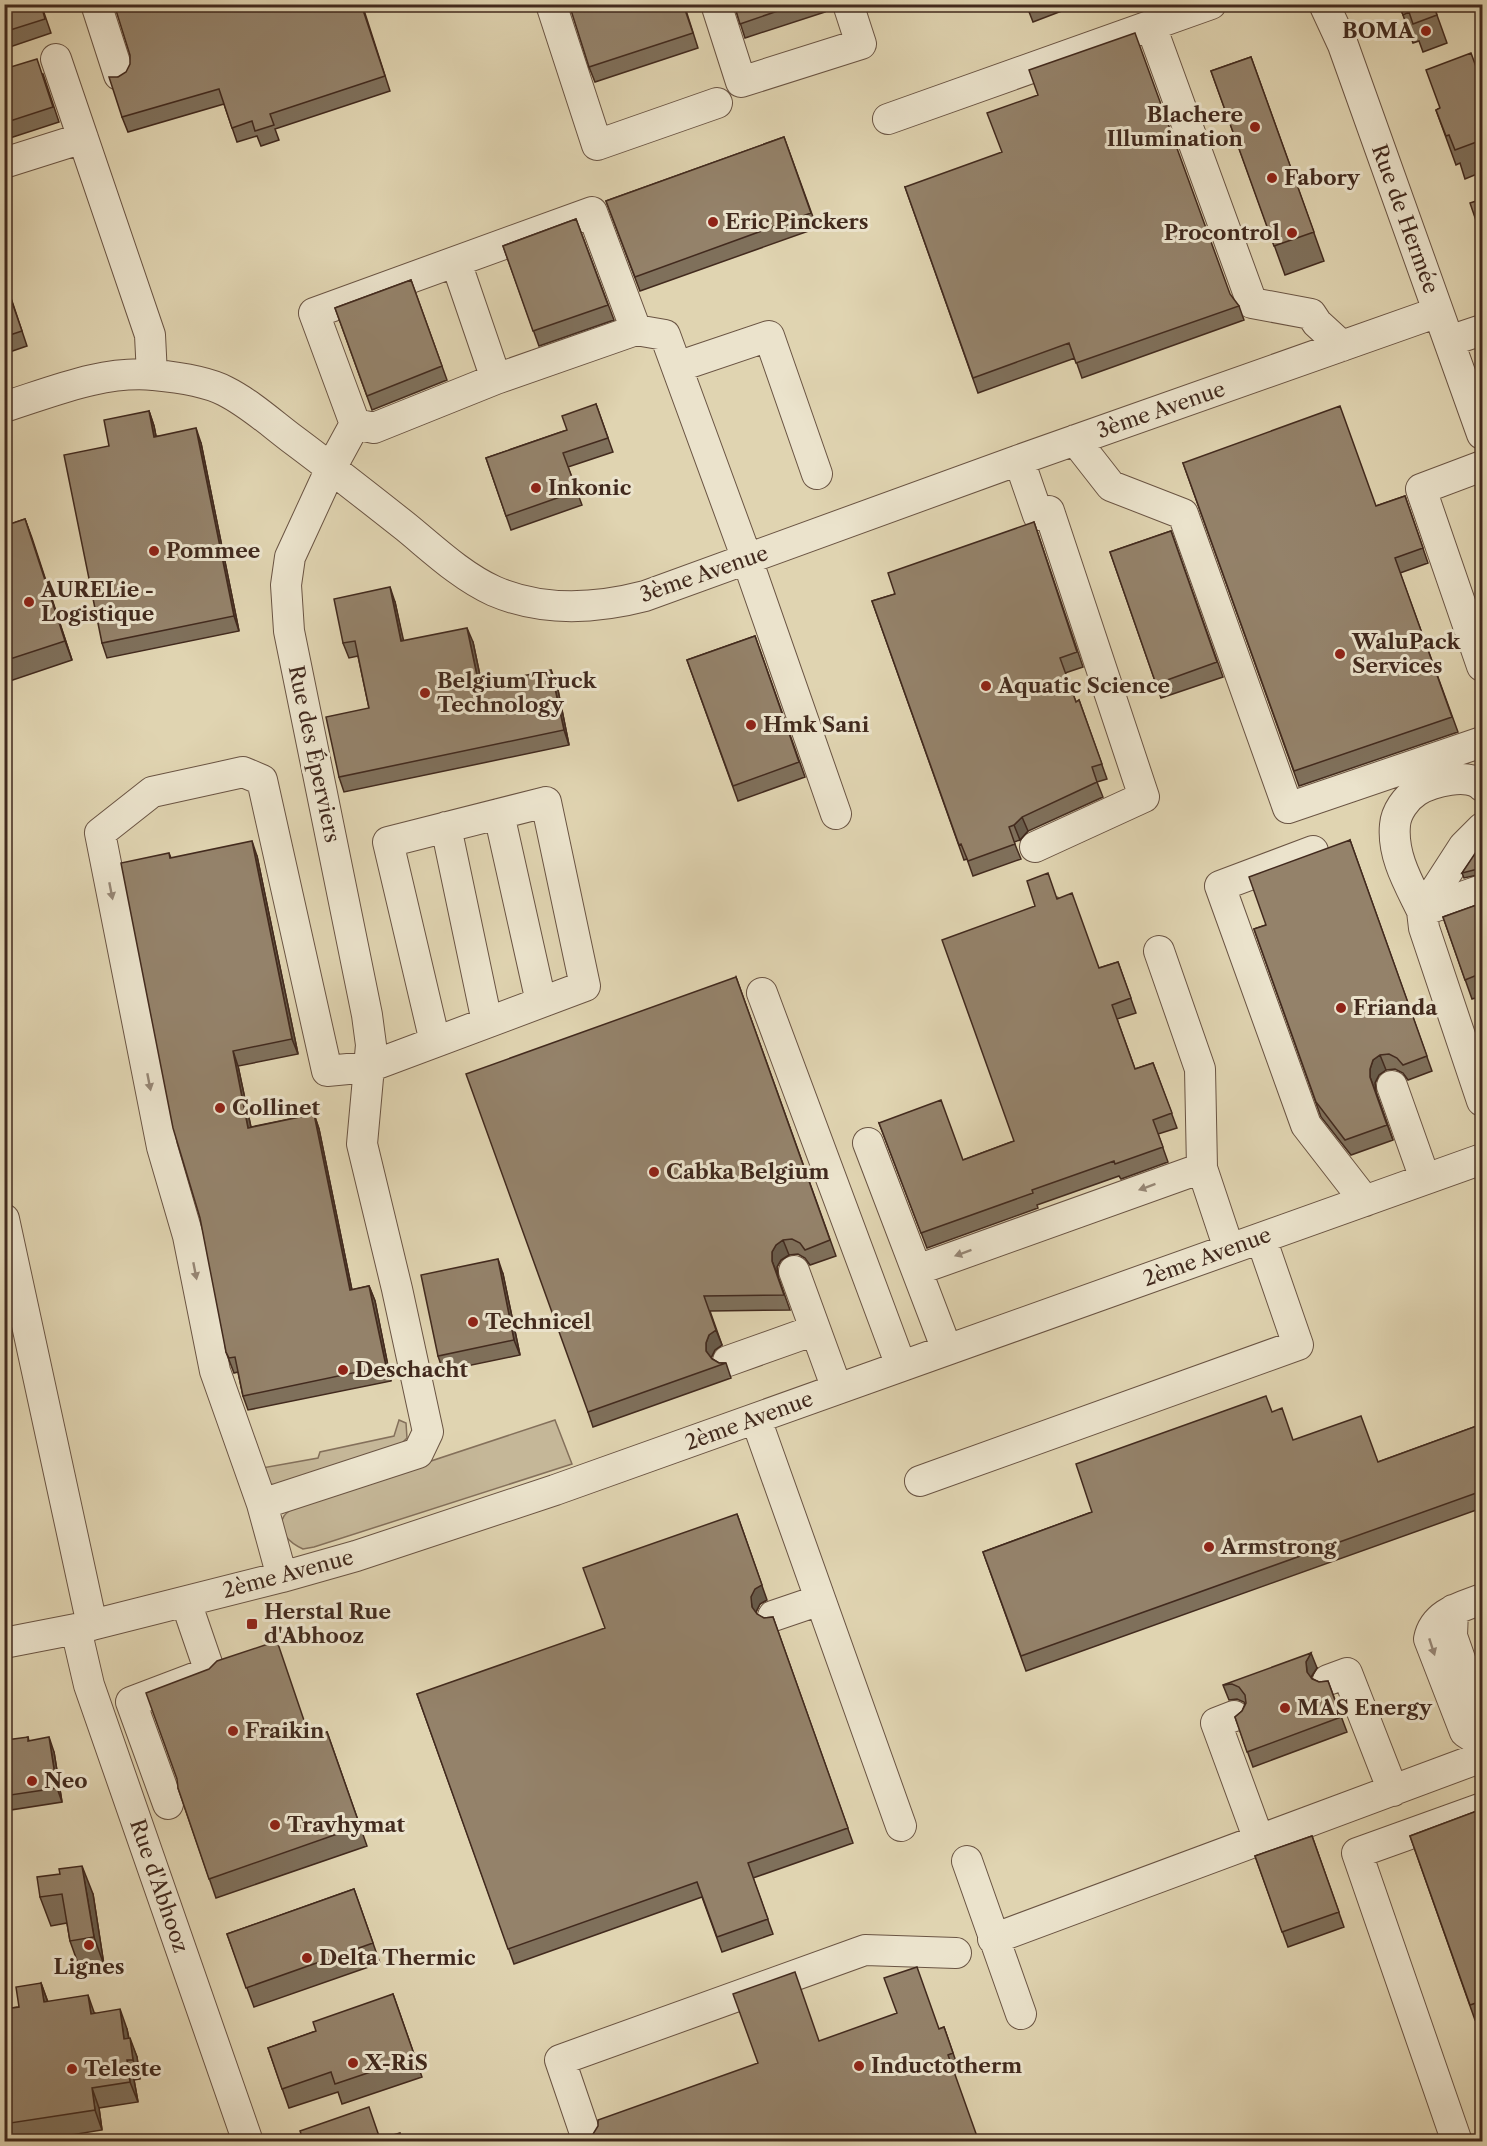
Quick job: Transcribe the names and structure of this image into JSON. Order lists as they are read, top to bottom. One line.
{"streets":{"street":["Rue de Hermée","3ème Avenue","Rue des Éperviers","2ème Avenue","Rue d'Abhooz"]},"crossings":[["Rue de Hermée","3ème Avenue"],["3ème Avenue","Rue des Éperviers"],["2ème Avenue","Rue d'Abhooz"]],"places":{"other":["BOMA","Blachere Illumination","Fabory","Eric Pinckers","Procontrol","Inkonic","Pommee","AURELie - Logistique","WaluPack Services","Aquatic Science","Belgium Truck Technology","Hmk Sani","Frianda","Collinet","Cabka Belgium","Technicel","Deschacht","Armstrong","MAS Energy","Fraikin","Neo","Travhymat","Lignes","Delta Thermic","X-RiS","Inductotherm","Teleste"],"transit":["Herstal Rue d'Abhooz"]}}
